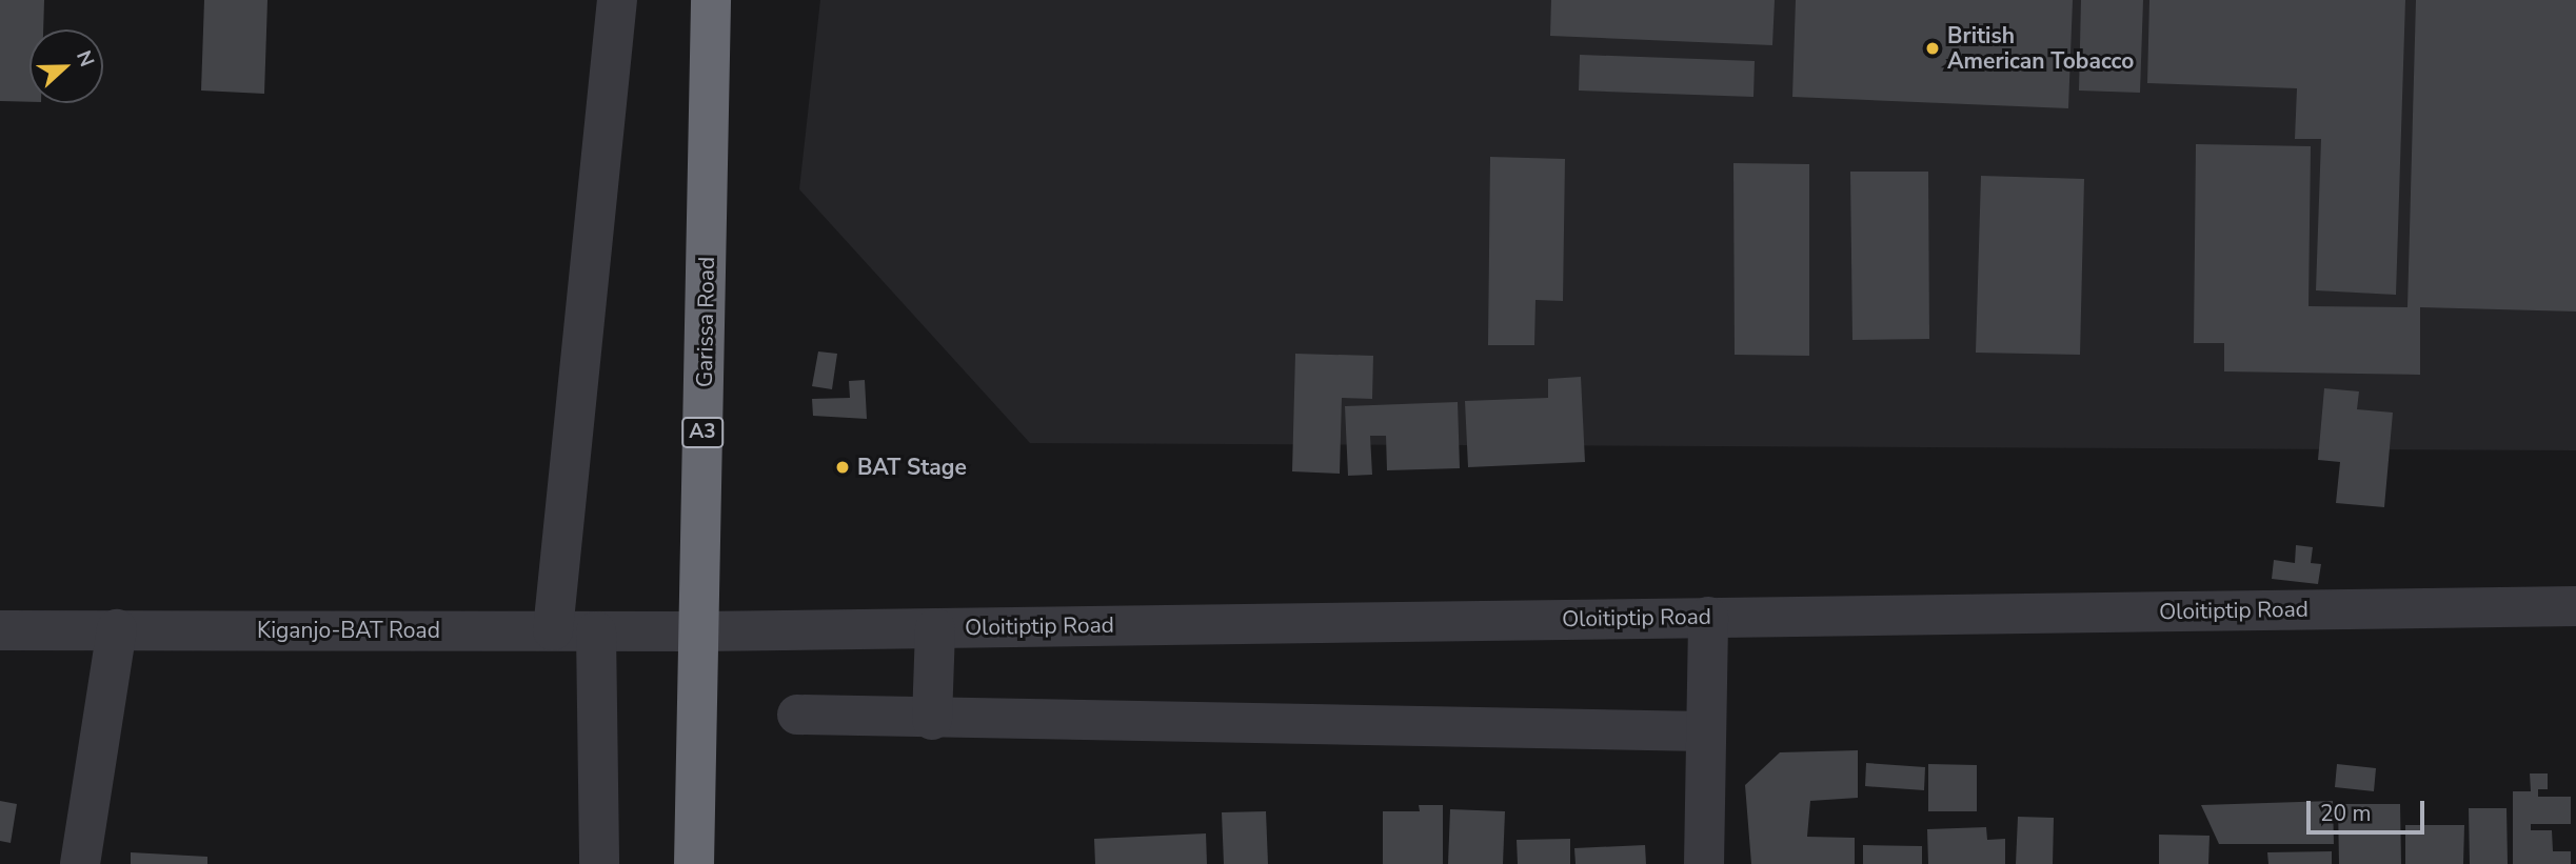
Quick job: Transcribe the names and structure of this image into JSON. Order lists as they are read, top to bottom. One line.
{"streets":{"highway":["Garissa Road","A3"],"street":["Oloitiptip Road","Kiganjo-BAT Road"]},"crossings":[["Garissa Road","Oloitiptip Road"],["Garissa Road","Kiganjo-BAT Road"],["Oloitiptip Road","Kiganjo-BAT Road"]],"places":["British American Tobacco","BAT Stage"],"scale_bar":"20 m","north":"right"}
